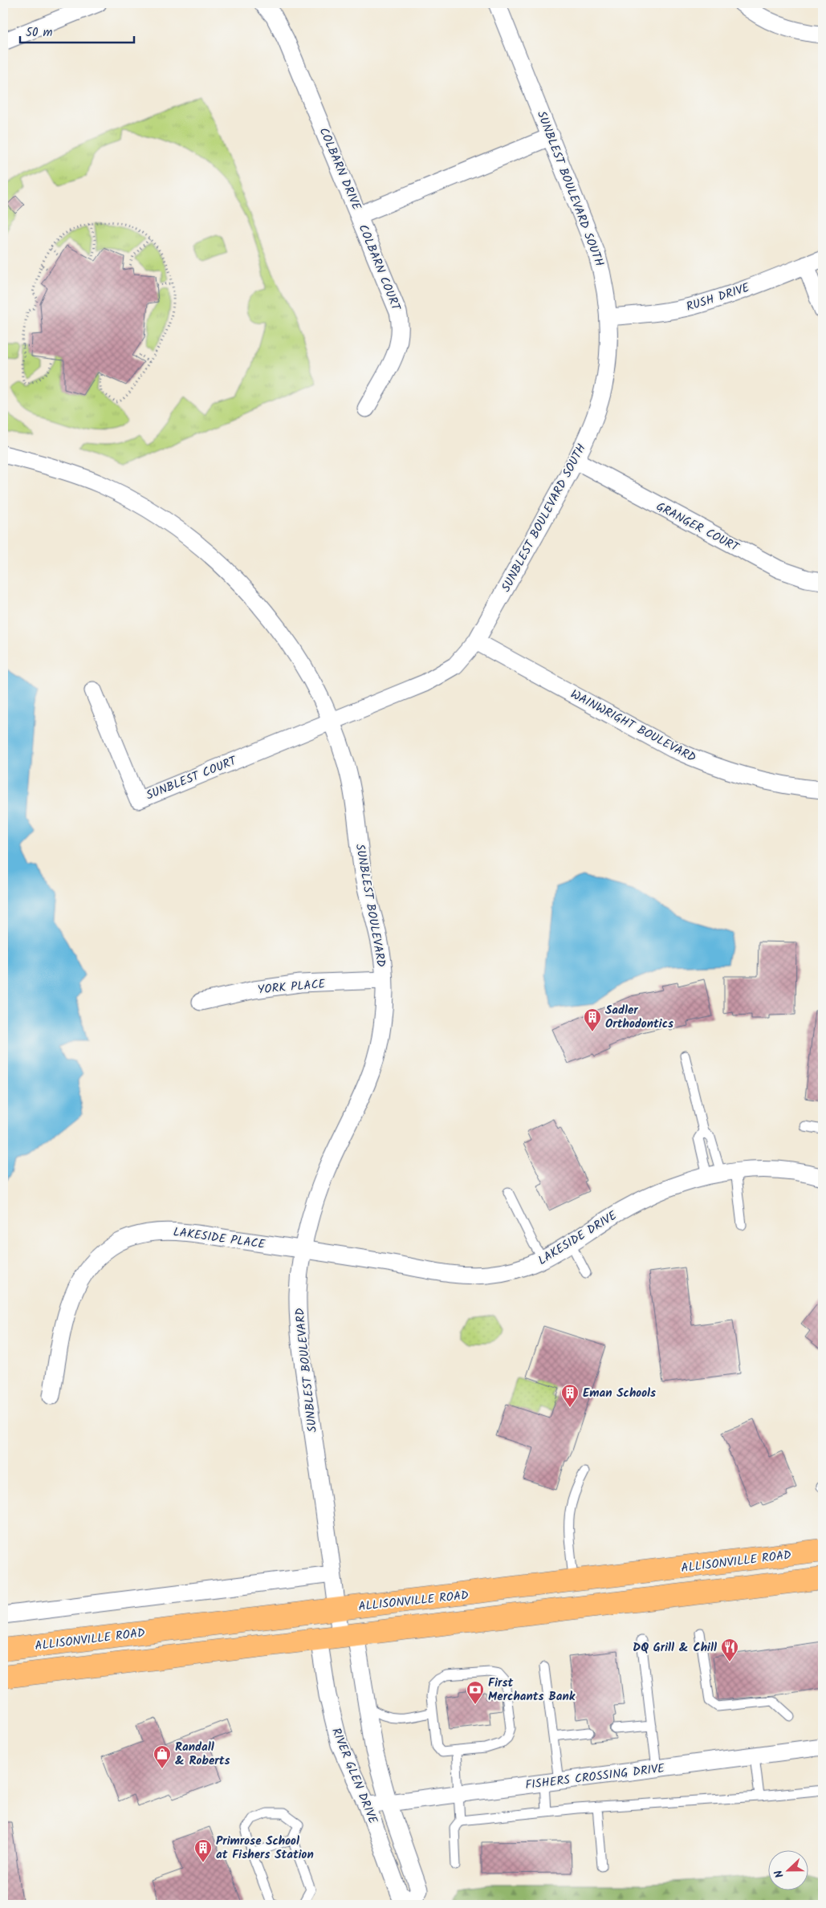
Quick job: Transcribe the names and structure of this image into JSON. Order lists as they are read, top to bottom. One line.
{"streets":{"main road":["ALLISONVILLE ROAD"],"street":["COLBARN DRIVE","SUNBLEST BOULEVARD SOUTH","COLBARN COURT","RUSH DRIVE","GRANGER COURT","WAINWRIGHT BOULEVARD","SUNBLEST COURT","SUNBLEST BOULEVARD","YORK PLACE","LAKESIDE PLACE","LAKESIDE DRIVE","RIVER GLEN DRIVE","FISHERS CROSSING DRIVE"]},"crossings":[["COLBARN DRIVE","SUNBLEST BOULEVARD SOUTH"],["COLBARN DRIVE","COLBARN COURT"],["SUNBLEST BOULEVARD SOUTH","RUSH DRIVE"],["SUNBLEST BOULEVARD SOUTH","GRANGER COURT"],["SUNBLEST BOULEVARD SOUTH","WAINWRIGHT BOULEVARD"],["SUNBLEST BOULEVARD SOUTH","SUNBLEST COURT"],["SUNBLEST BOULEVARD SOUTH","SUNBLEST BOULEVARD"],["SUNBLEST COURT","SUNBLEST BOULEVARD"],["SUNBLEST BOULEVARD","YORK PLACE"],["SUNBLEST BOULEVARD","LAKESIDE PLACE"],["SUNBLEST BOULEVARD","LAKESIDE DRIVE"],["SUNBLEST BOULEVARD","ALLISONVILLE ROAD"],["SUNBLEST BOULEVARD","RIVER GLEN DRIVE"],["LAKESIDE PLACE","LAKESIDE DRIVE"],["RIVER GLEN DRIVE","FISHERS CROSSING DRIVE"]],"places":{"building":["Sadler Orthodontics","Eman Schools","Primrose School at Fishers Station"],"restaurant":["DQ Grill & Chill"],"bank":["First Merchants Bank"],"shop":["Randall & Roberts"]},"scale_bar":"50 m","north":"left"}
